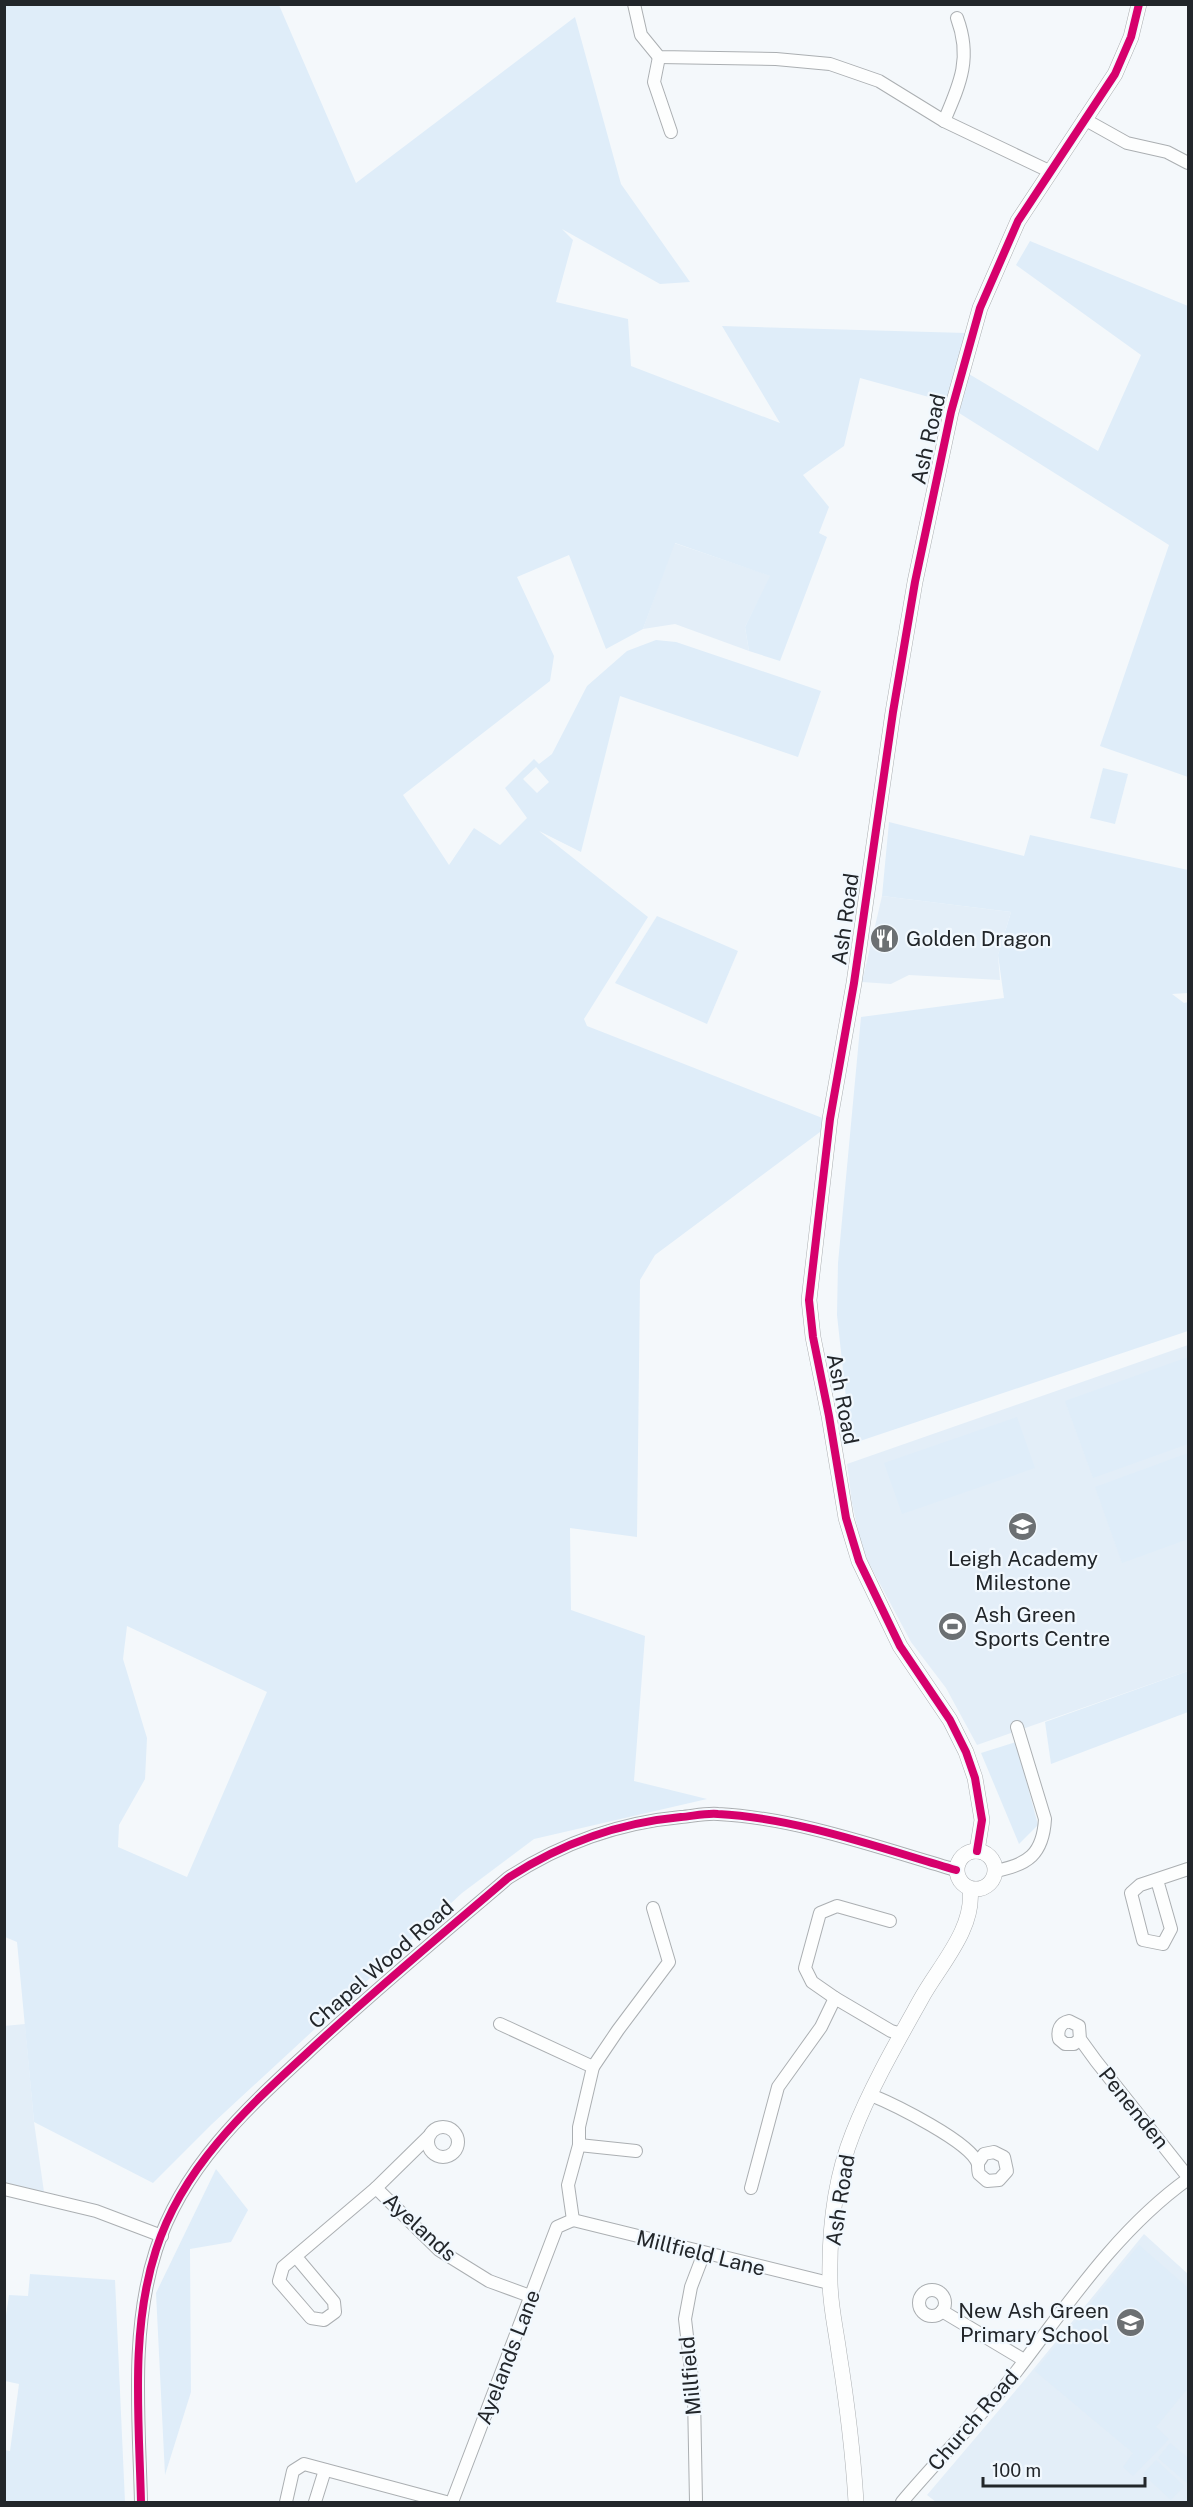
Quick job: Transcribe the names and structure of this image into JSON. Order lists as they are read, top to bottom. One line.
{"streets":{"street":["Ash Road","Chapel Wood Road","Penenden","Ayelands","Millfield Lane","Ayelands Lane","Millfield","Church Road"]},"crossings":[["Ash Road","Chapel Wood Road"],["Ash Road","Millfield Lane"],["Penenden","Church Road"],["Ayelands","Ayelands Lane"],["Millfield Lane","Ayelands Lane"],["Millfield Lane","Millfield"]],"places":{"restaurant":["Golden Dragon"],"school or university":["Leigh Academy Milestone","New Ash Green Primary School"],"sports":["Ash Green Sports Centre"]},"scale_bar":"100 m"}
